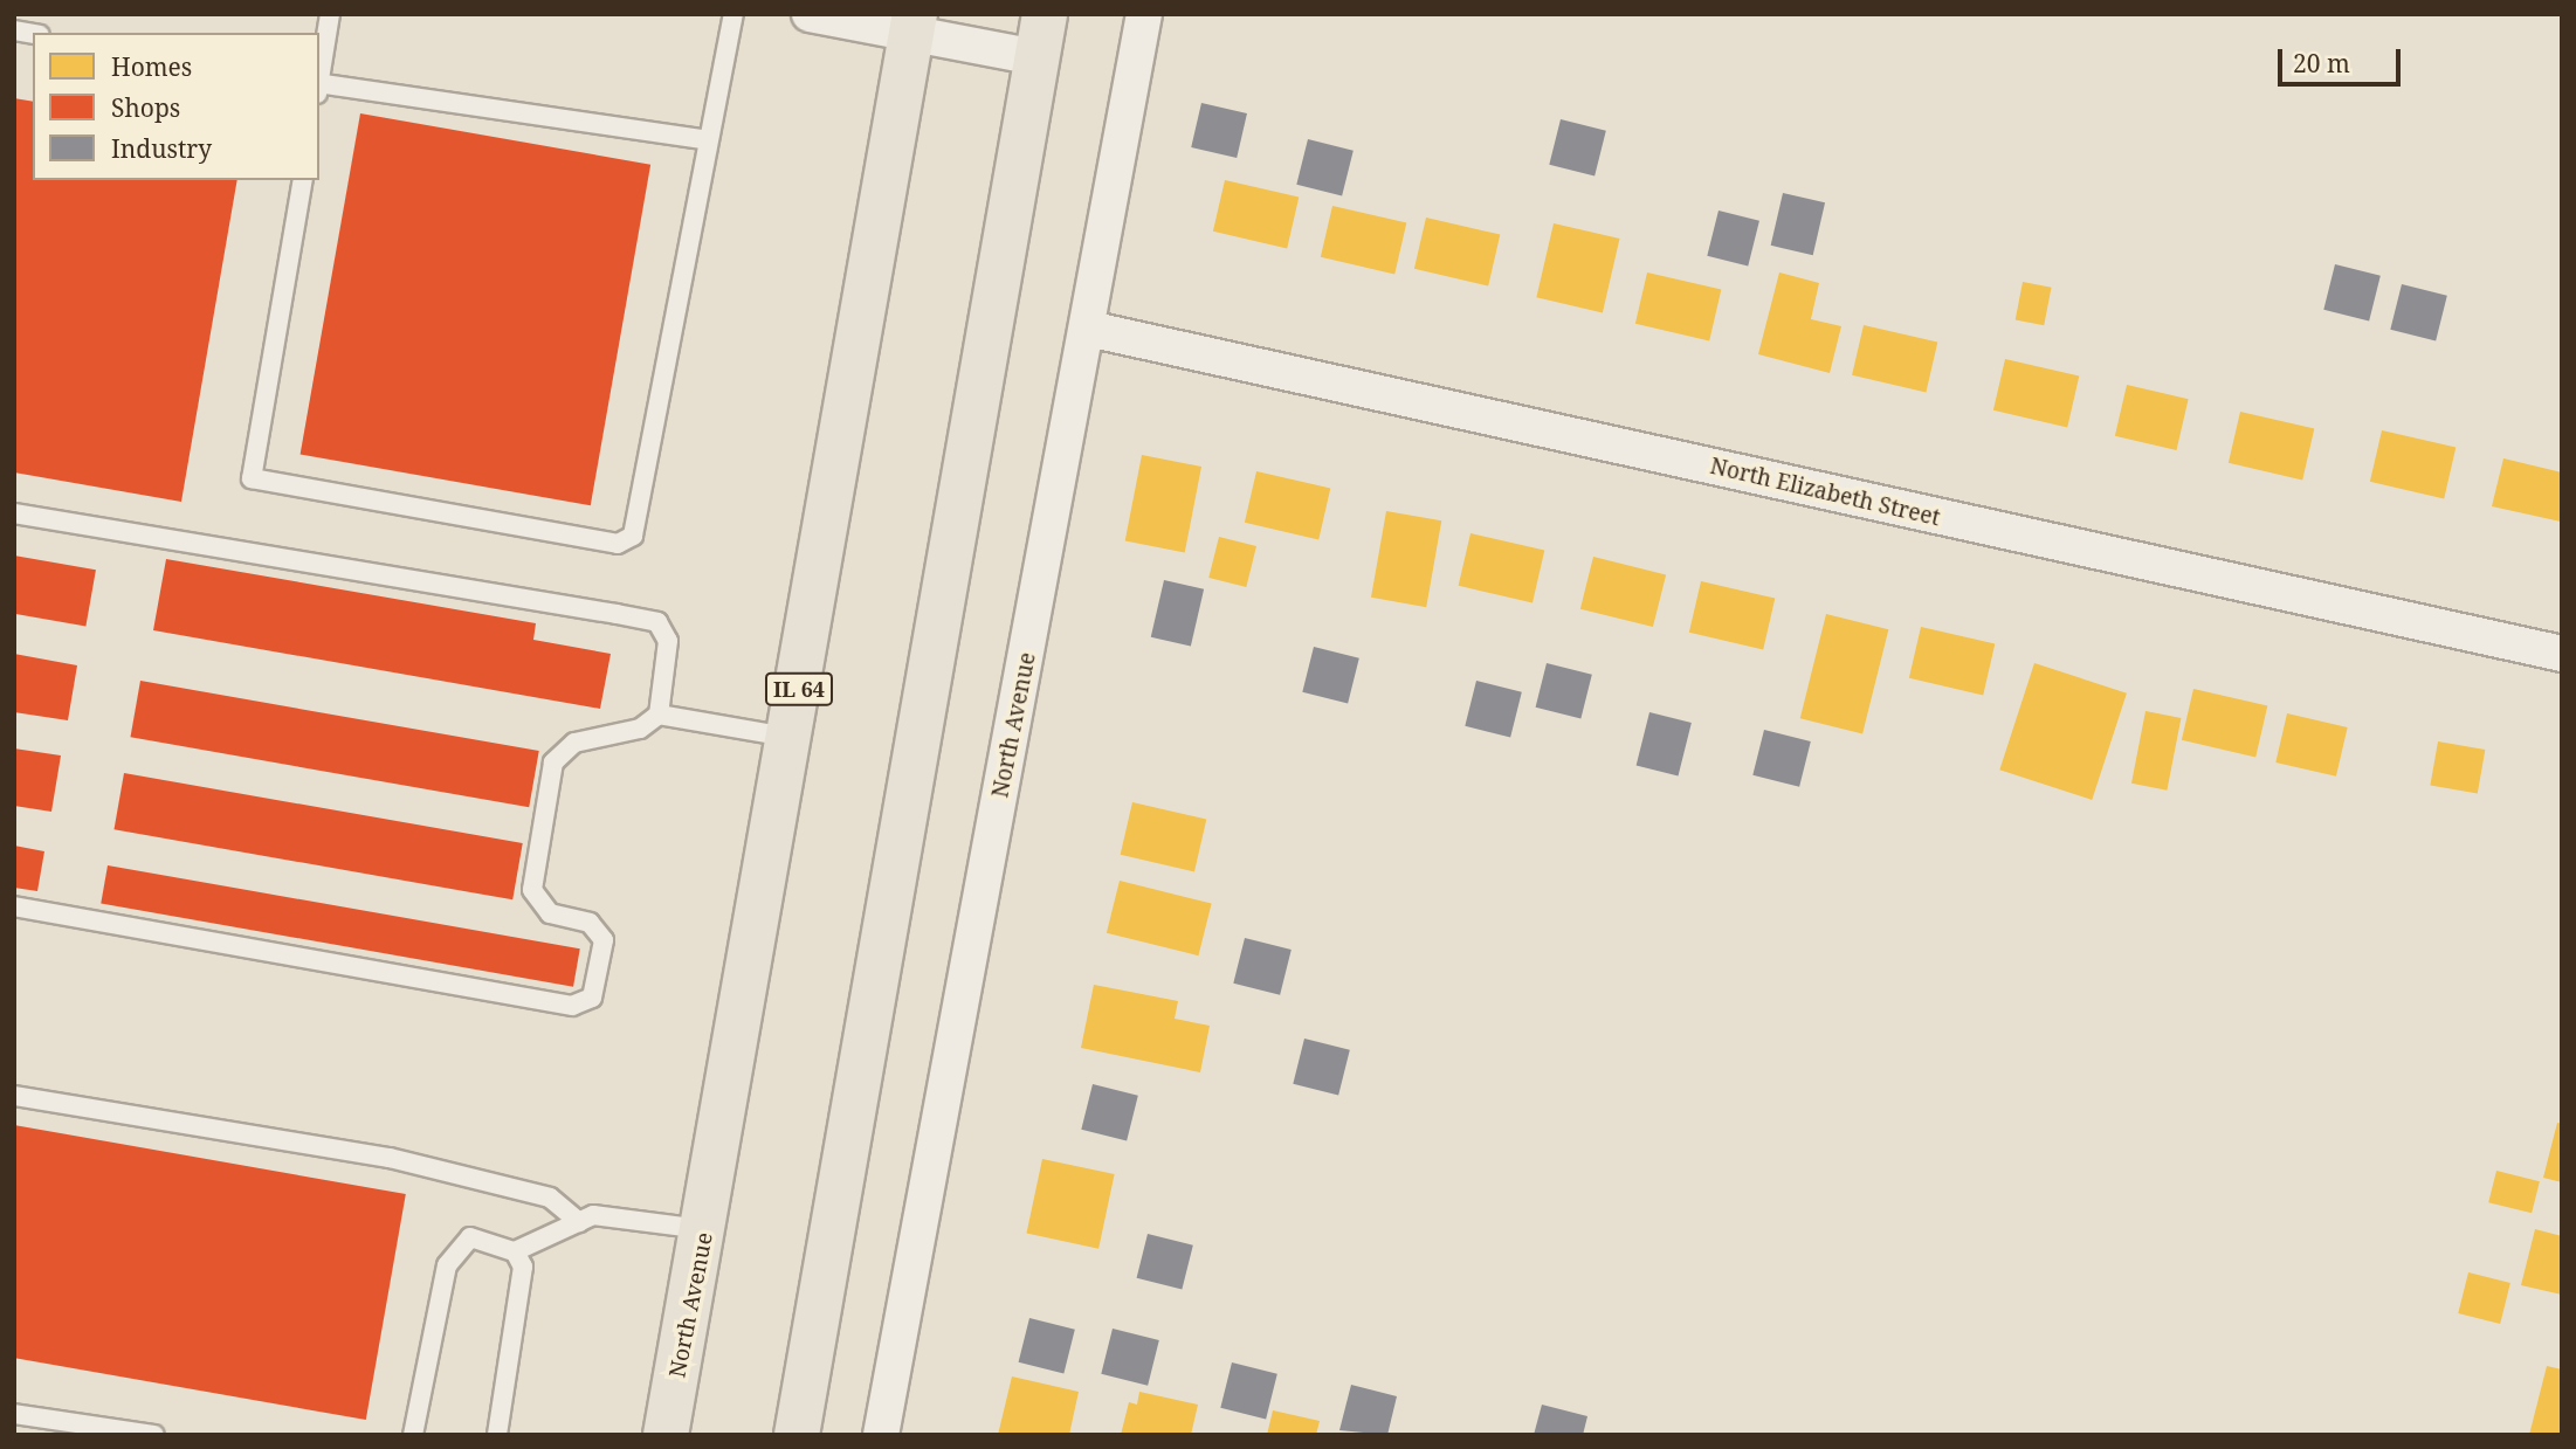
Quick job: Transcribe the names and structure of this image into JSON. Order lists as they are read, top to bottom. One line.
{"streets":{"main road":["IL 64","North Avenue"],"street":["North Elizabeth Street"]},"crossings":[["North Elizabeth Street","North Avenue"]],"legend":["Homes","Shops","Industry"],"scale_bar":"20 m"}
